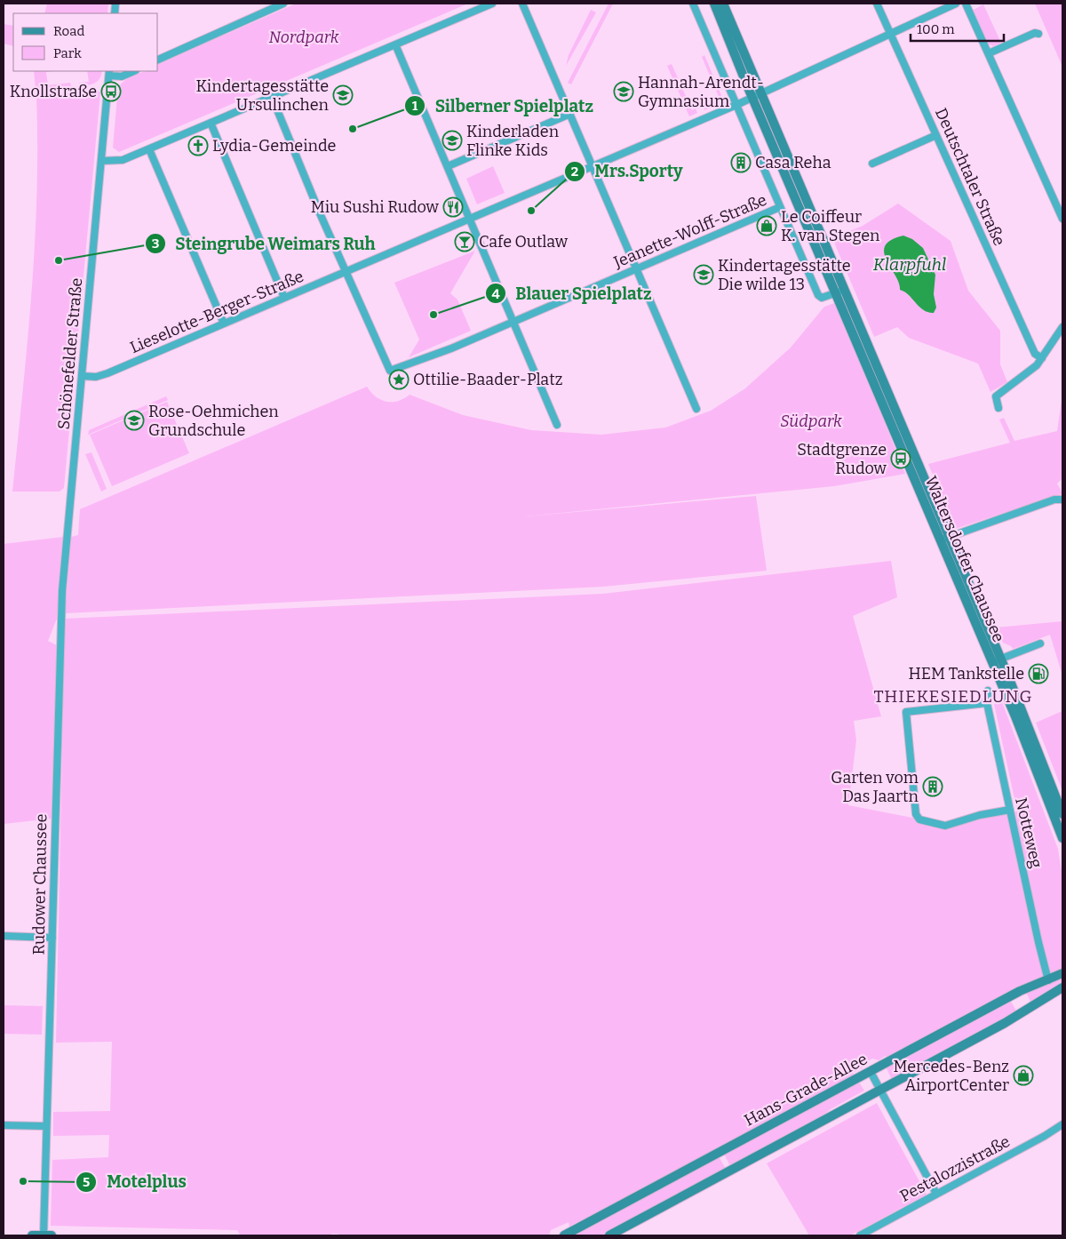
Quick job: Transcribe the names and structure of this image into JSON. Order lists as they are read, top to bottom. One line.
{"streets":{"main road":["Waltersdorfer Chaussee","Hans-Grade-Allee"],"street":["Deutschtaler Straße","Jeanette-Wolff-Straße","Lieselotte-Berger-Straße","Schönefelder Straße","Notteweg","Rudower Chaussee","Pestalozzistraße"]},"crossings":[["Deutschtaler Straße","Lieselotte-Berger-Straße"],["Jeanette-Wolff-Straße","Lieselotte-Berger-Straße"],["Lieselotte-Berger-Straße","Schönefelder Straße"],["Lieselotte-Berger-Straße","Waltersdorfer Chaussee"],["Schönefelder Straße","Rudower Chaussee"],["Notteweg","Hans-Grade-Allee"]],"districts":["THIEKESIEDLUNG"],"water":["Klarpfuhl"],"parks":["Nordpark","Südpark"],"places":{"bus stop":["Knollstraße","Stadtgrenze Rudow"],"school or university":["Hannah-Arendt- Gymnasium","Kindertagesstätte Ursulinchen","Kinderladen Flinke Kids","Kindertagesstätte Die wilde 13","Rose-Oehmichen Grundschule"],"other":["Silberner Spielplatz","Mrs.Sporty","Steingrube Weimars Ruh","Blauer Spielplatz","Motelplus"],"church":["Lydia-Gemeinde"],"building":["Casa Reha","Garten vom Das Jaartn"],"restaurant":["Miu Sushi Rudow"],"shop":["Le Coiffeur K. van Stegen","Mercedes-Benz AirportCenter"],"bar":["Cafe Outlaw"],"place":["Ottilie-Baader-Platz"],"fuel station":["HEM Tankstelle"]},"legend":["Road","Park"],"scale_bar":"100 m"}
